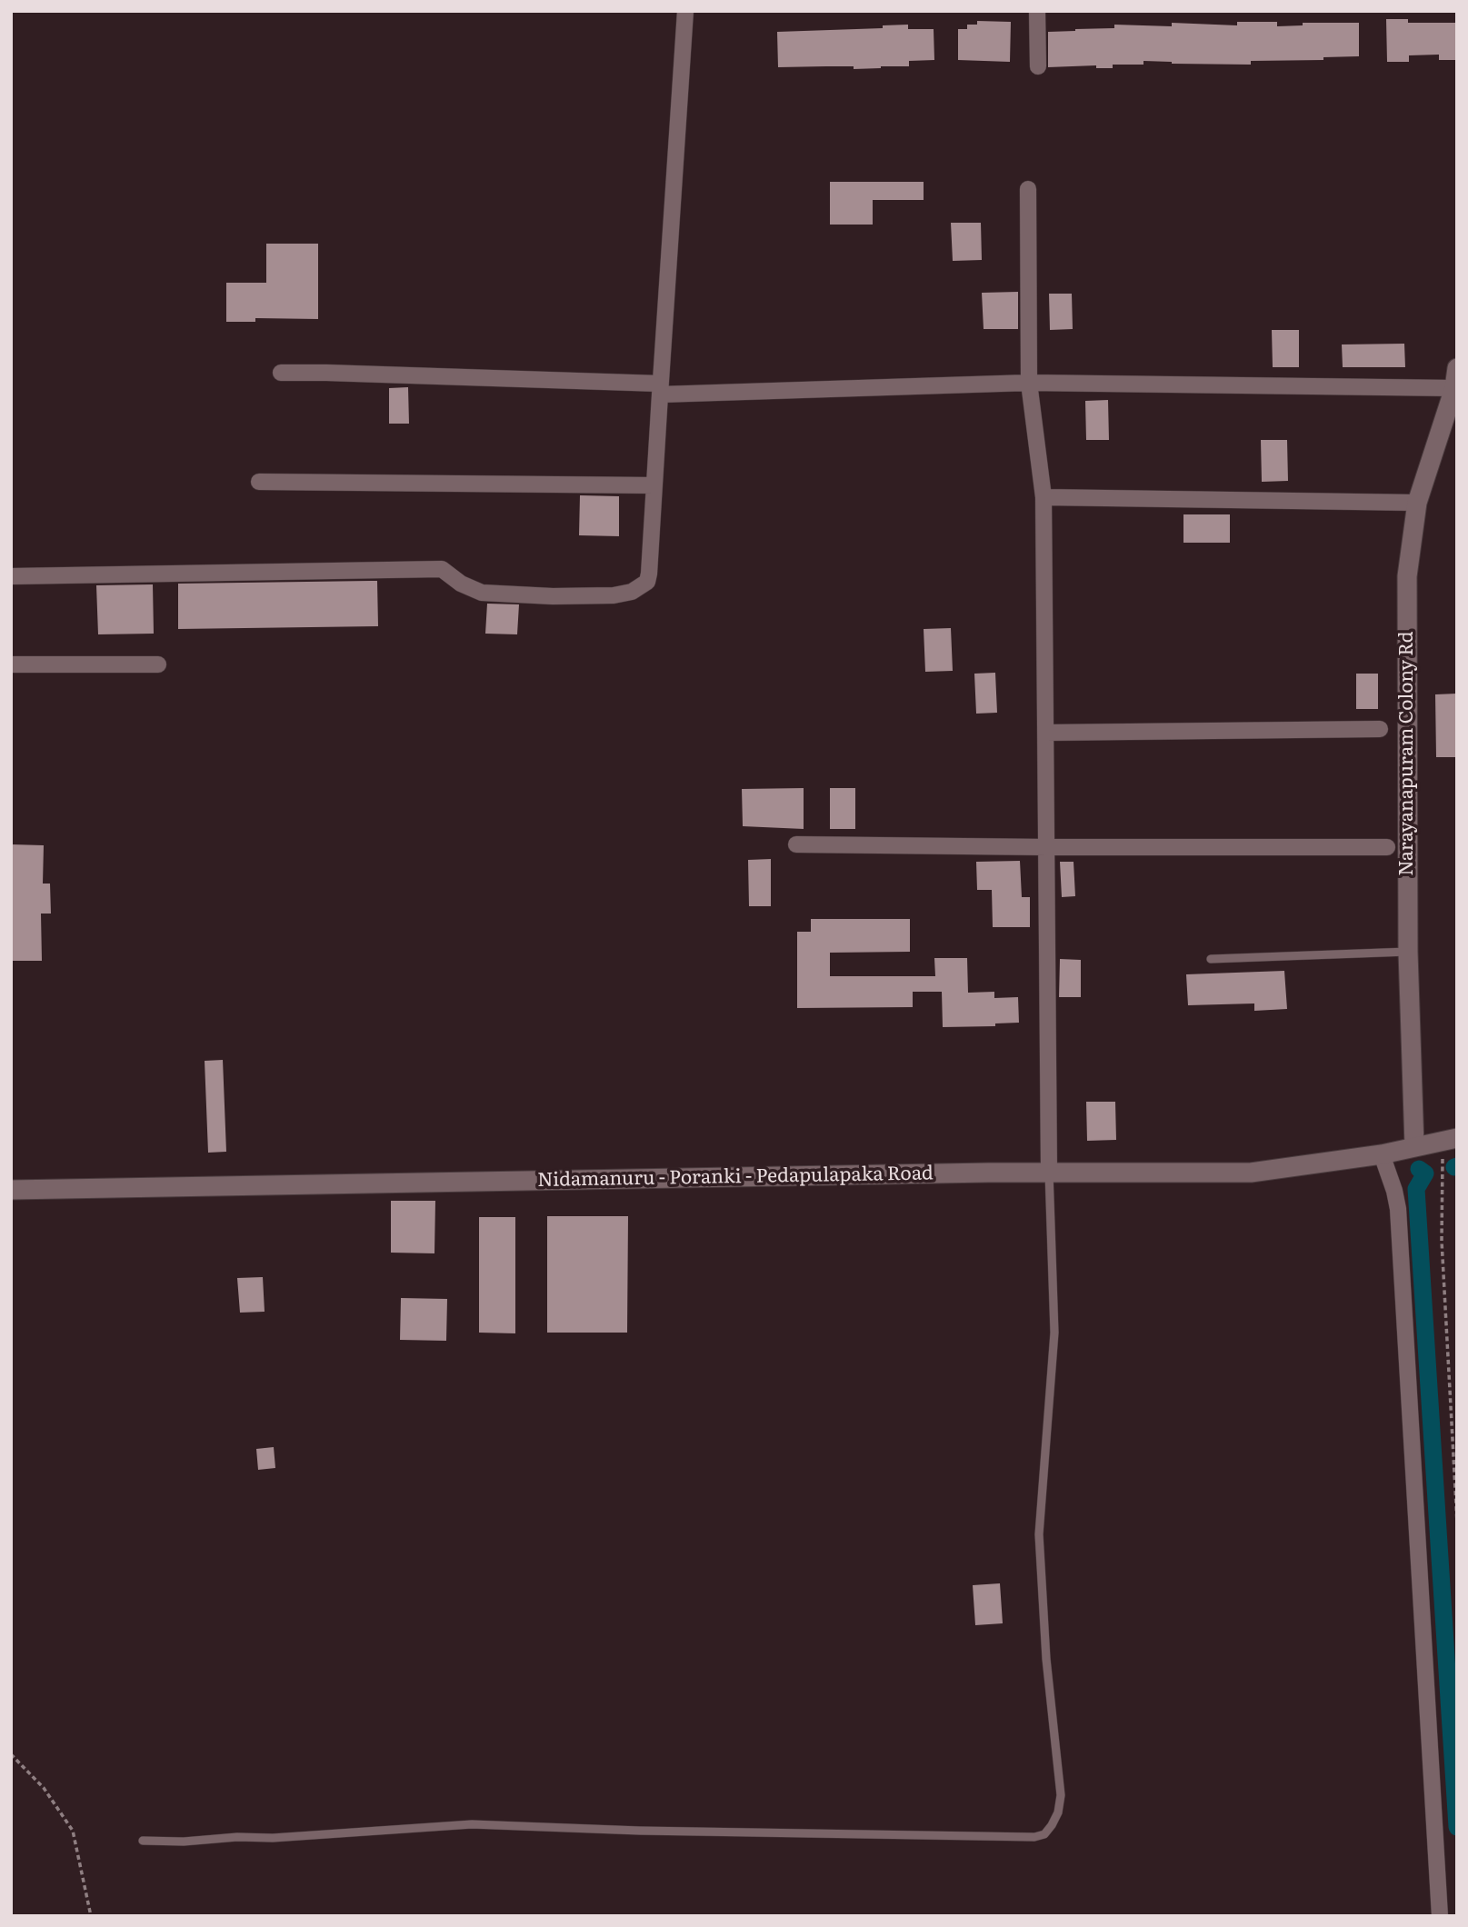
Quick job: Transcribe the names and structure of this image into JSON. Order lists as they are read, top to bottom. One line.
{"streets":{"main road":["Narayanapuram Colony Rd","Nidamanuru - Poranki - Pedapulapaka Road"]},"crossings":[["Narayanapuram Colony Rd","Nidamanuru - Poranki - Pedapulapaka Road"]]}
